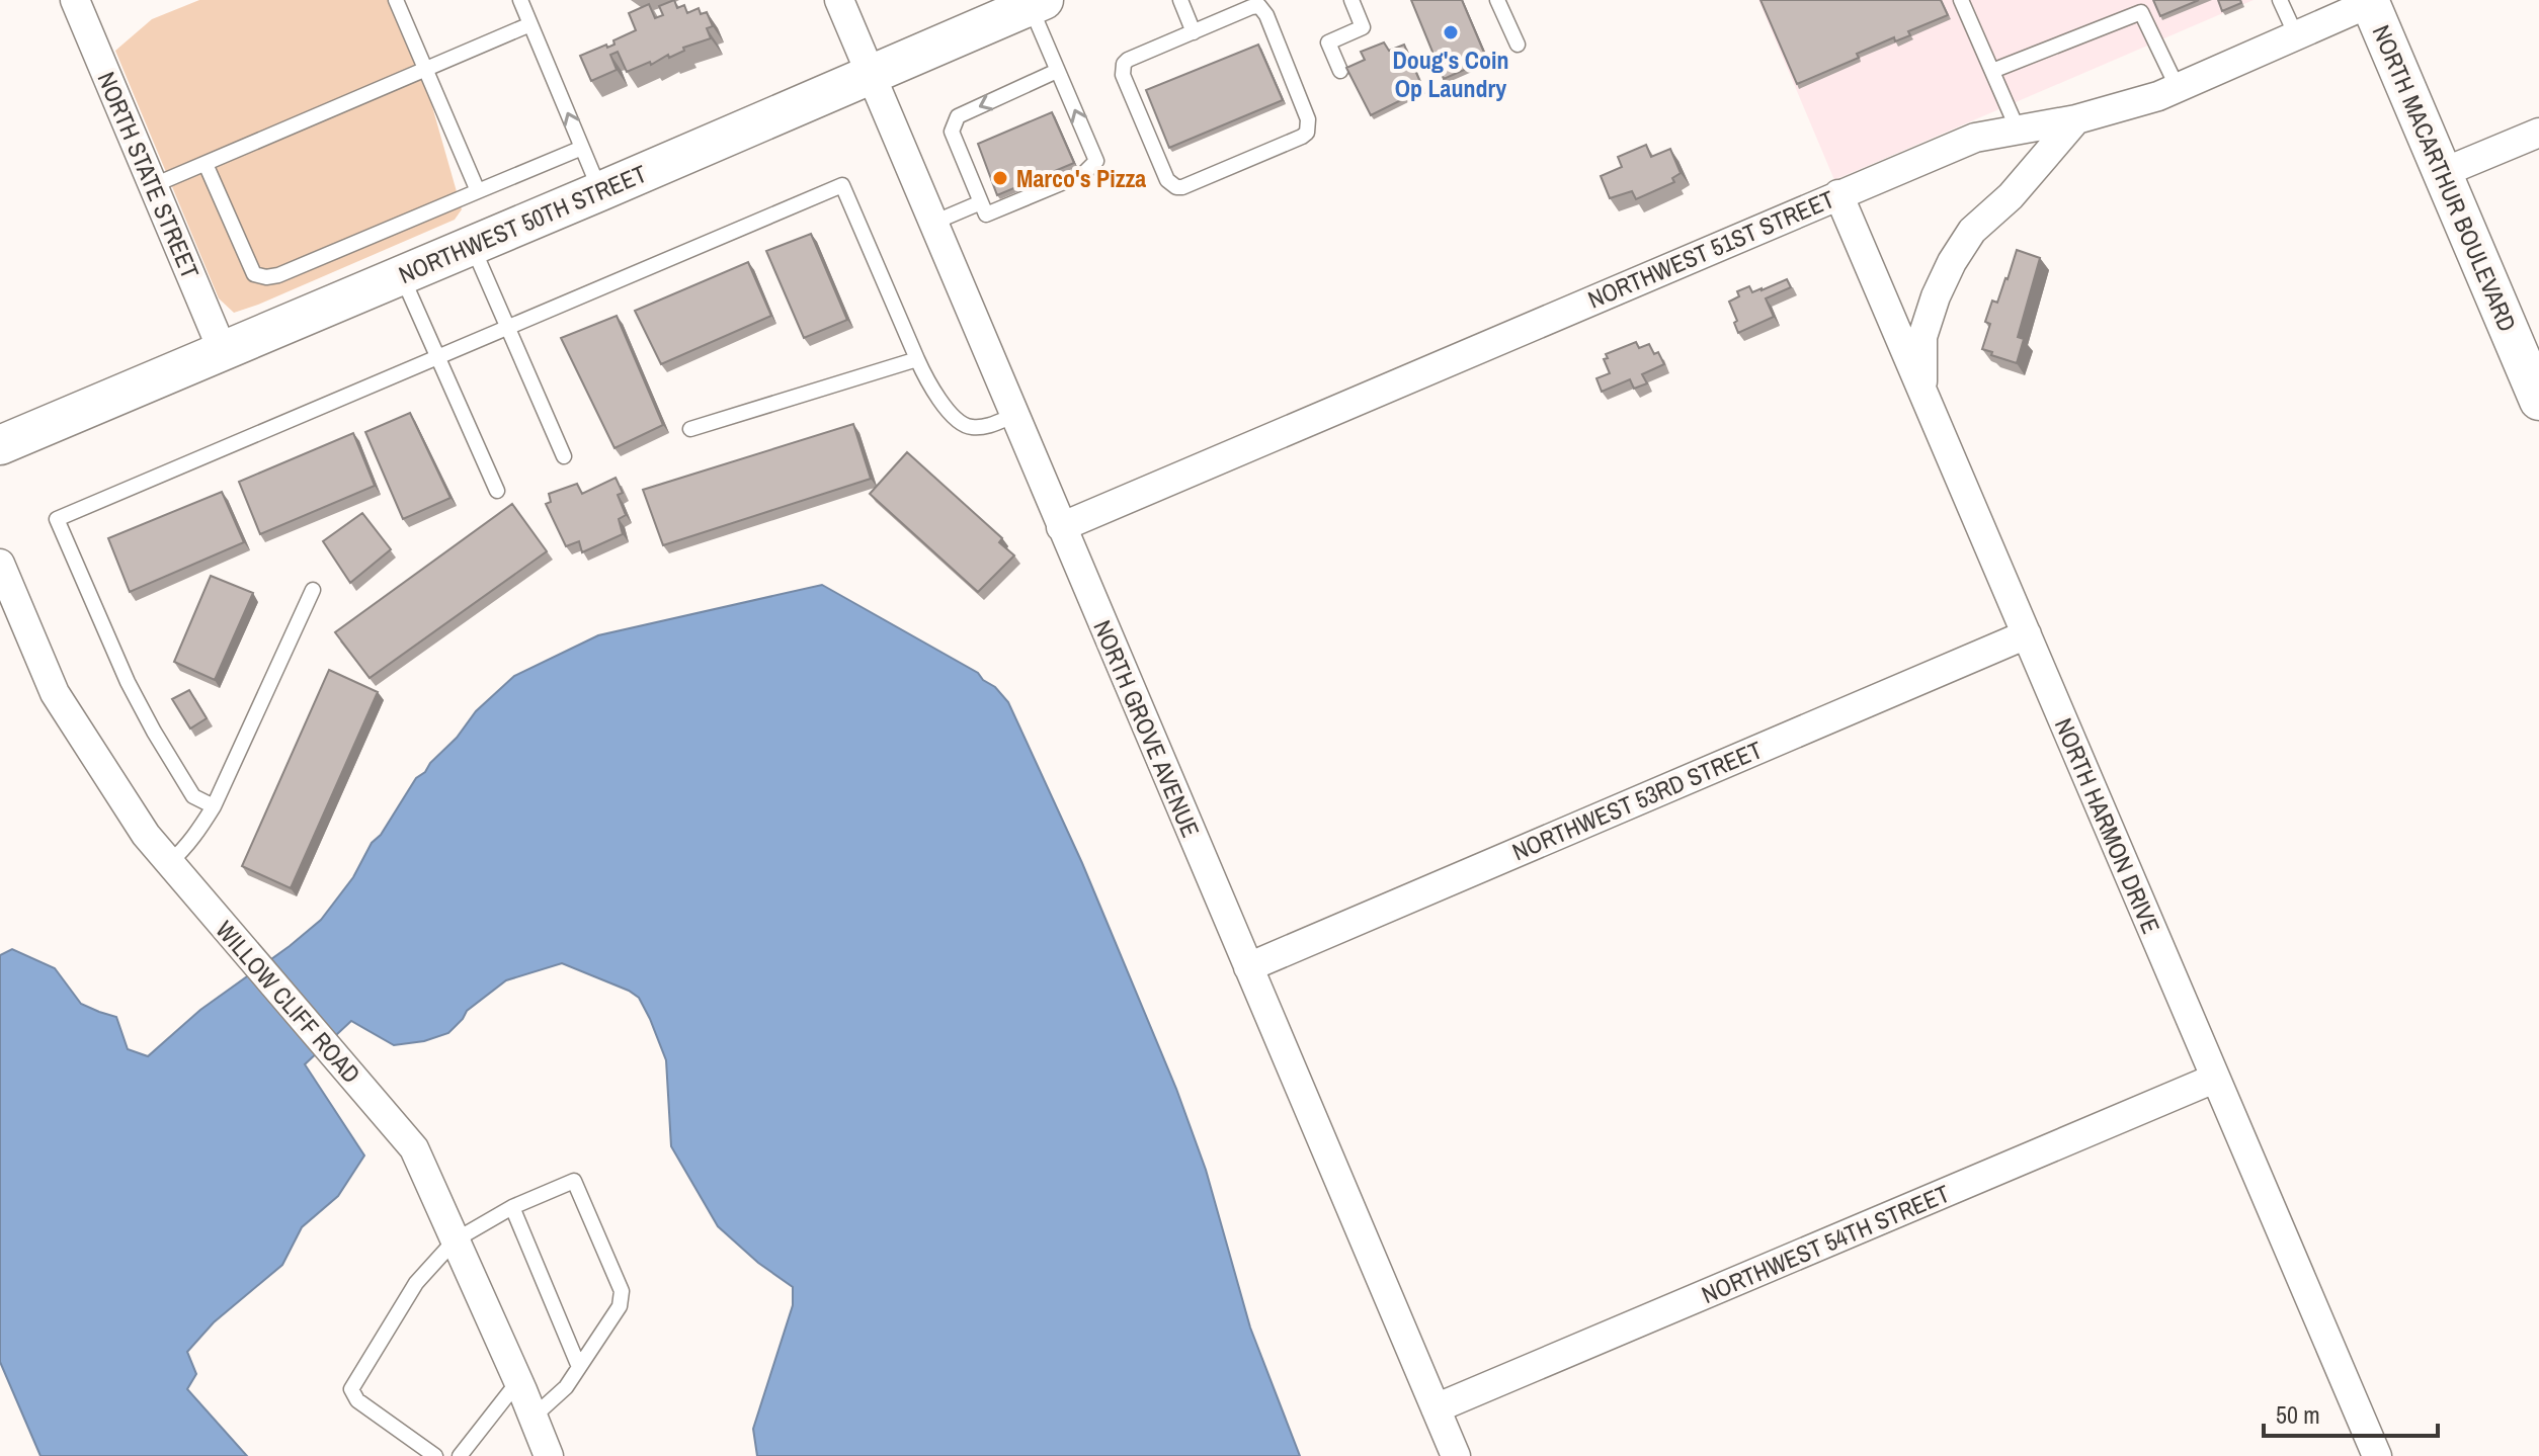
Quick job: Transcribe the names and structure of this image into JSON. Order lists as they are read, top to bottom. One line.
{"streets":{"main road":["NORTH MACARTHUR BOULEVARD","NORTHWEST 50TH STREET"],"street":["NORTH STATE STREET","NORTHWEST 51ST STREET","NORTH GROVE AVENUE","NORTHWEST 53RD STREET","NORTH HARMON DRIVE","WILLOW CLIFF ROAD","NORTHWEST 54TH STREET"]},"crossings":[["NORTH STATE STREET","NORTHWEST 50TH STREET"],["NORTH MACARTHUR BOULEVARD","NORTHWEST 51ST STREET"],["NORTHWEST 50TH STREET","NORTH GROVE AVENUE"],["NORTHWEST 51ST STREET","NORTH GROVE AVENUE"],["NORTHWEST 51ST STREET","NORTH HARMON DRIVE"],["NORTH GROVE AVENUE","NORTHWEST 53RD STREET"],["NORTH GROVE AVENUE","NORTHWEST 54TH STREET"],["NORTHWEST 53RD STREET","NORTH HARMON DRIVE"],["NORTH HARMON DRIVE","NORTHWEST 54TH STREET"]],"places":["Doug's Coin Op Laundry","Marco's Pizza"],"scale_bar":"50 m"}
